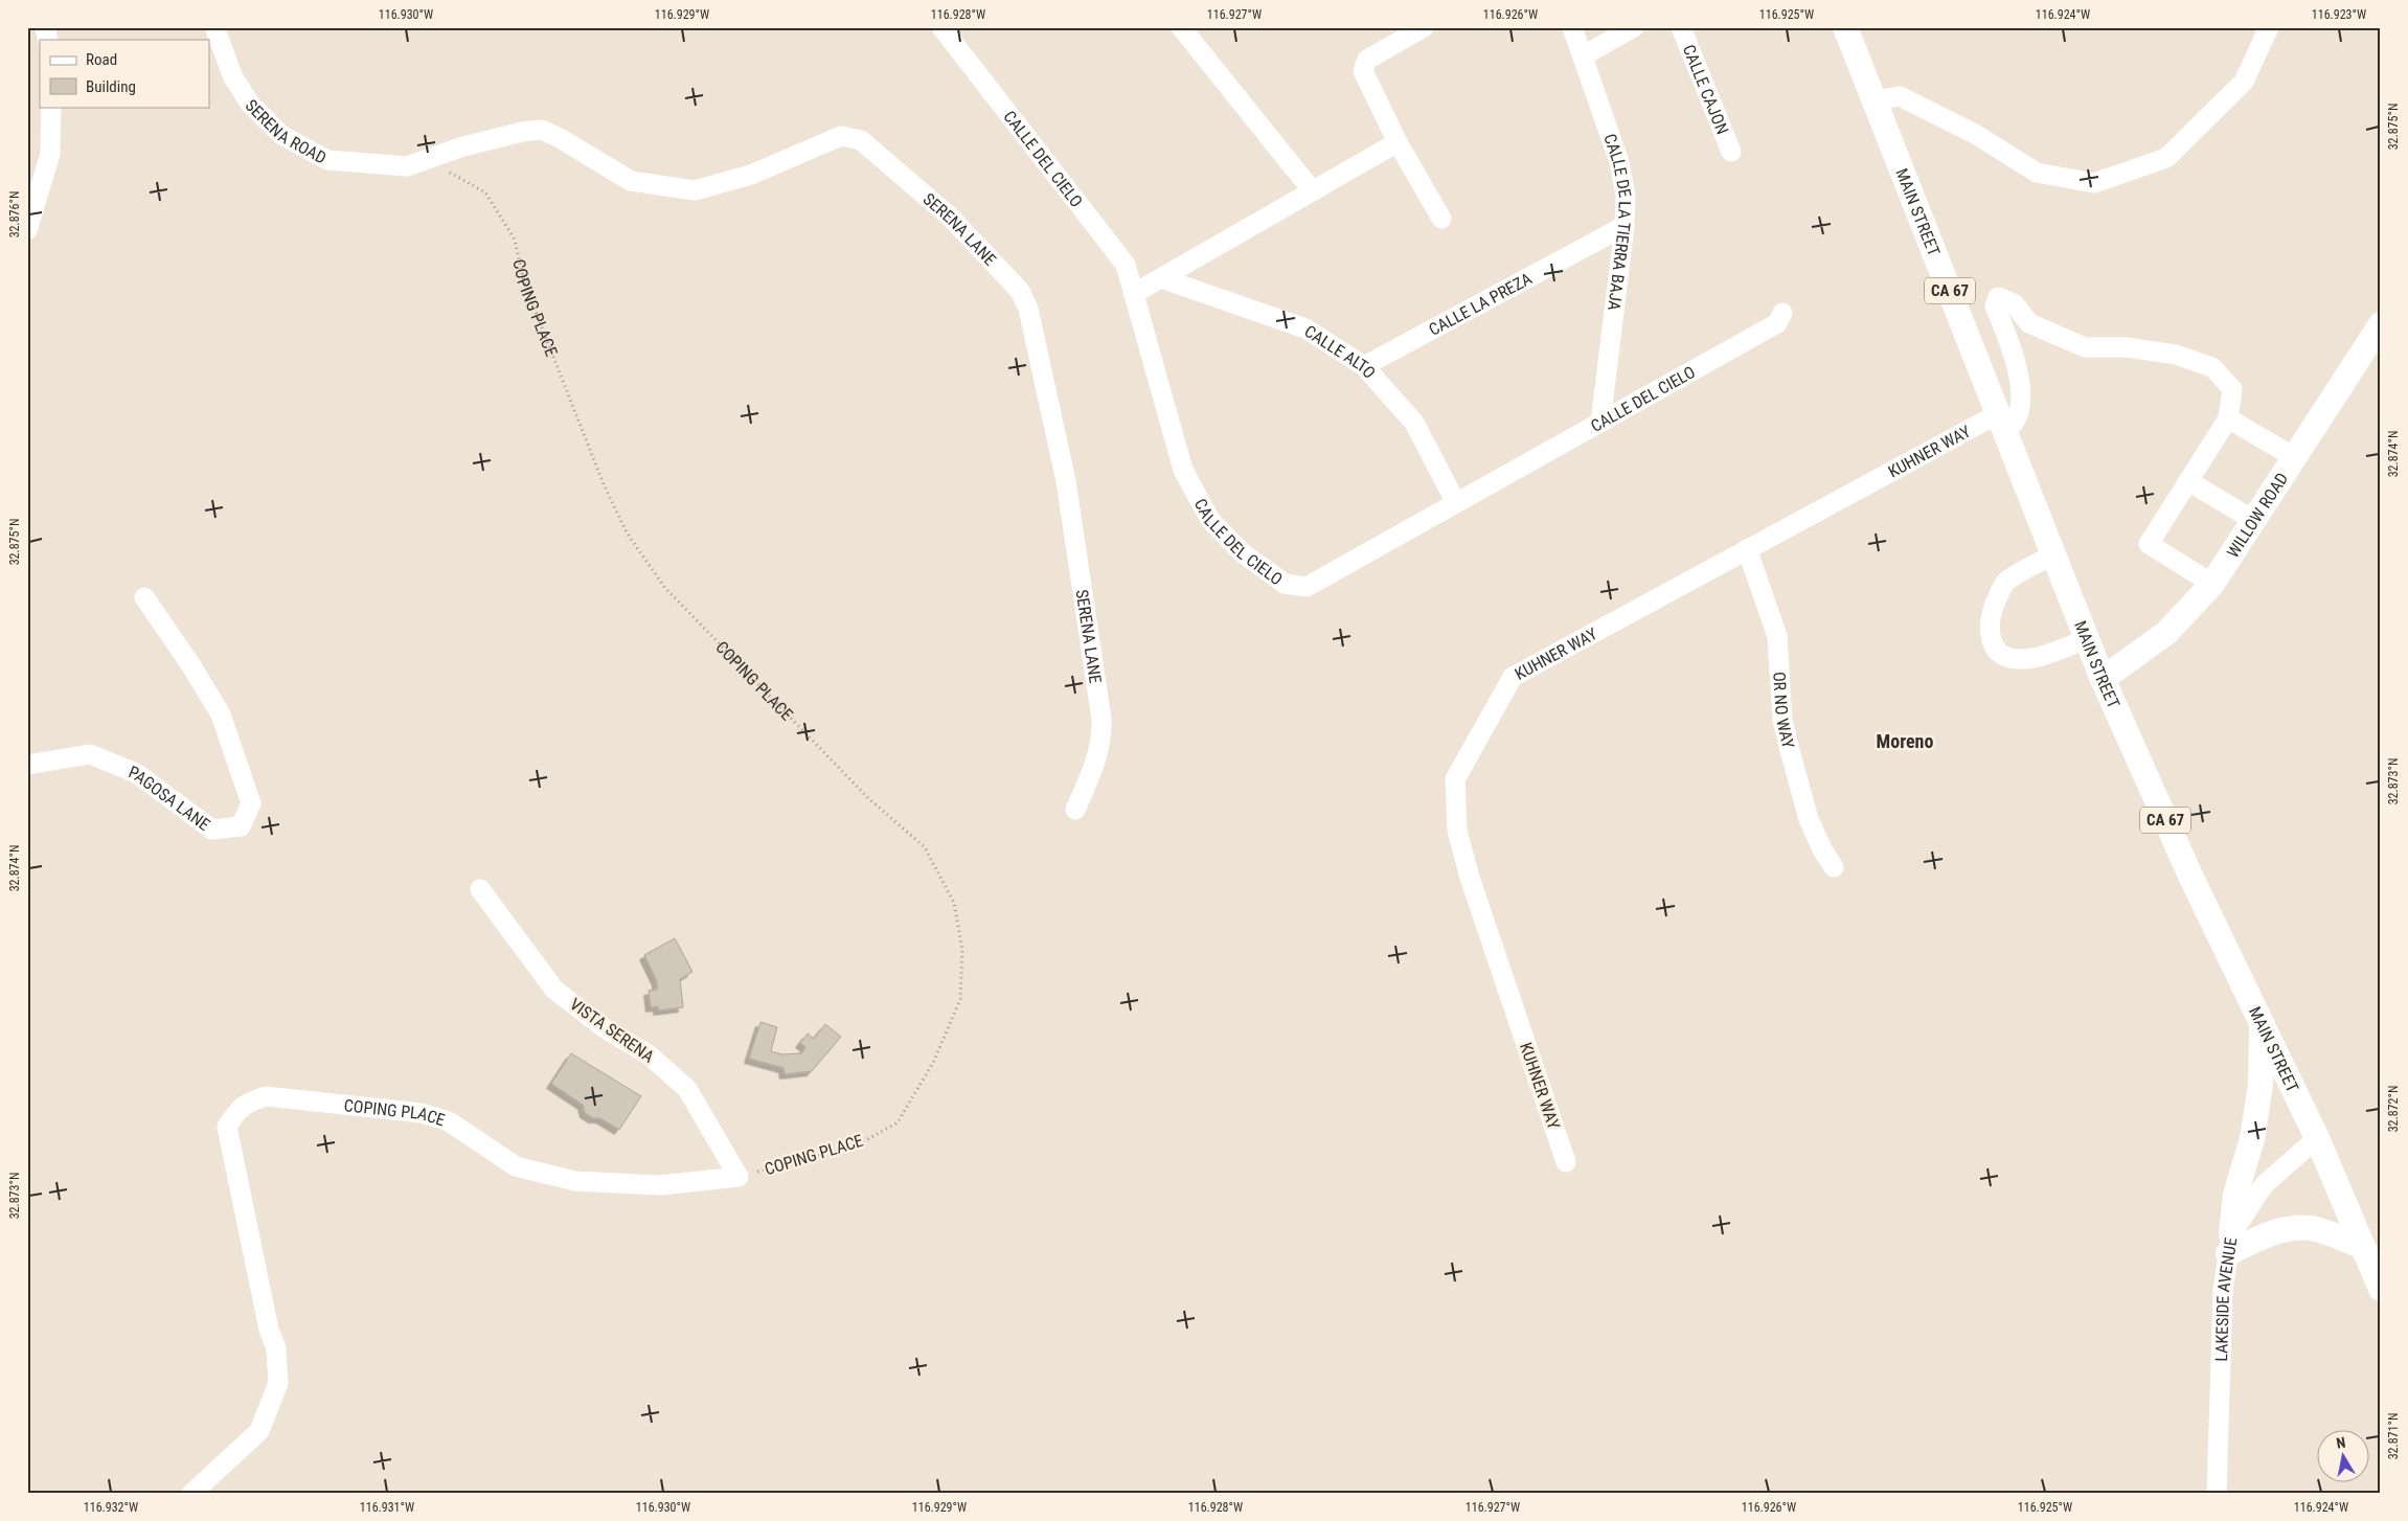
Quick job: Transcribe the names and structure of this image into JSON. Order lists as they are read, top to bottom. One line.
{"streets":{"main road":["MAIN STREET","CA 67","WILLOW ROAD"],"street":["CALLE CAJON","SERENA ROAD","CALLE DEL CIELO","CALLE DE LA TIERRA BAJA","SERENA LANE","CALLE LA PREZA","COPING PLACE","CALLE ALTO","KUHNER WAY","OR NO WAY","PAGOSA LANE","VISTA SERENA","LAKESIDE AVENUE"]},"crossings":[["SERENA ROAD","SERENA LANE"],["CALLE DEL CIELO","CALLE DE LA TIERRA BAJA"],["CALLE DEL CIELO","CALLE ALTO"],["MAIN STREET","KUHNER WAY"],["MAIN STREET","WILLOW ROAD"],["MAIN STREET","LAKESIDE AVENUE"],["CALLE DE LA TIERRA BAJA","CALLE LA PREZA"],["CALLE LA PREZA","CALLE ALTO"],["COPING PLACE","VISTA SERENA"],["KUHNER WAY","OR NO WAY"]],"districts":["Moreno"],"legend":["Road","Building"],"north":"top","coordinates":["116.930°W","116.929°W","116.928°W","116.927°W","116.926°W","116.925°W","116.924°W","116.923°W","32.875°N","32.876°N","32.874°N","32.873°N","32.872°N","32.871°N","116.932°W","116.931°W"]}
